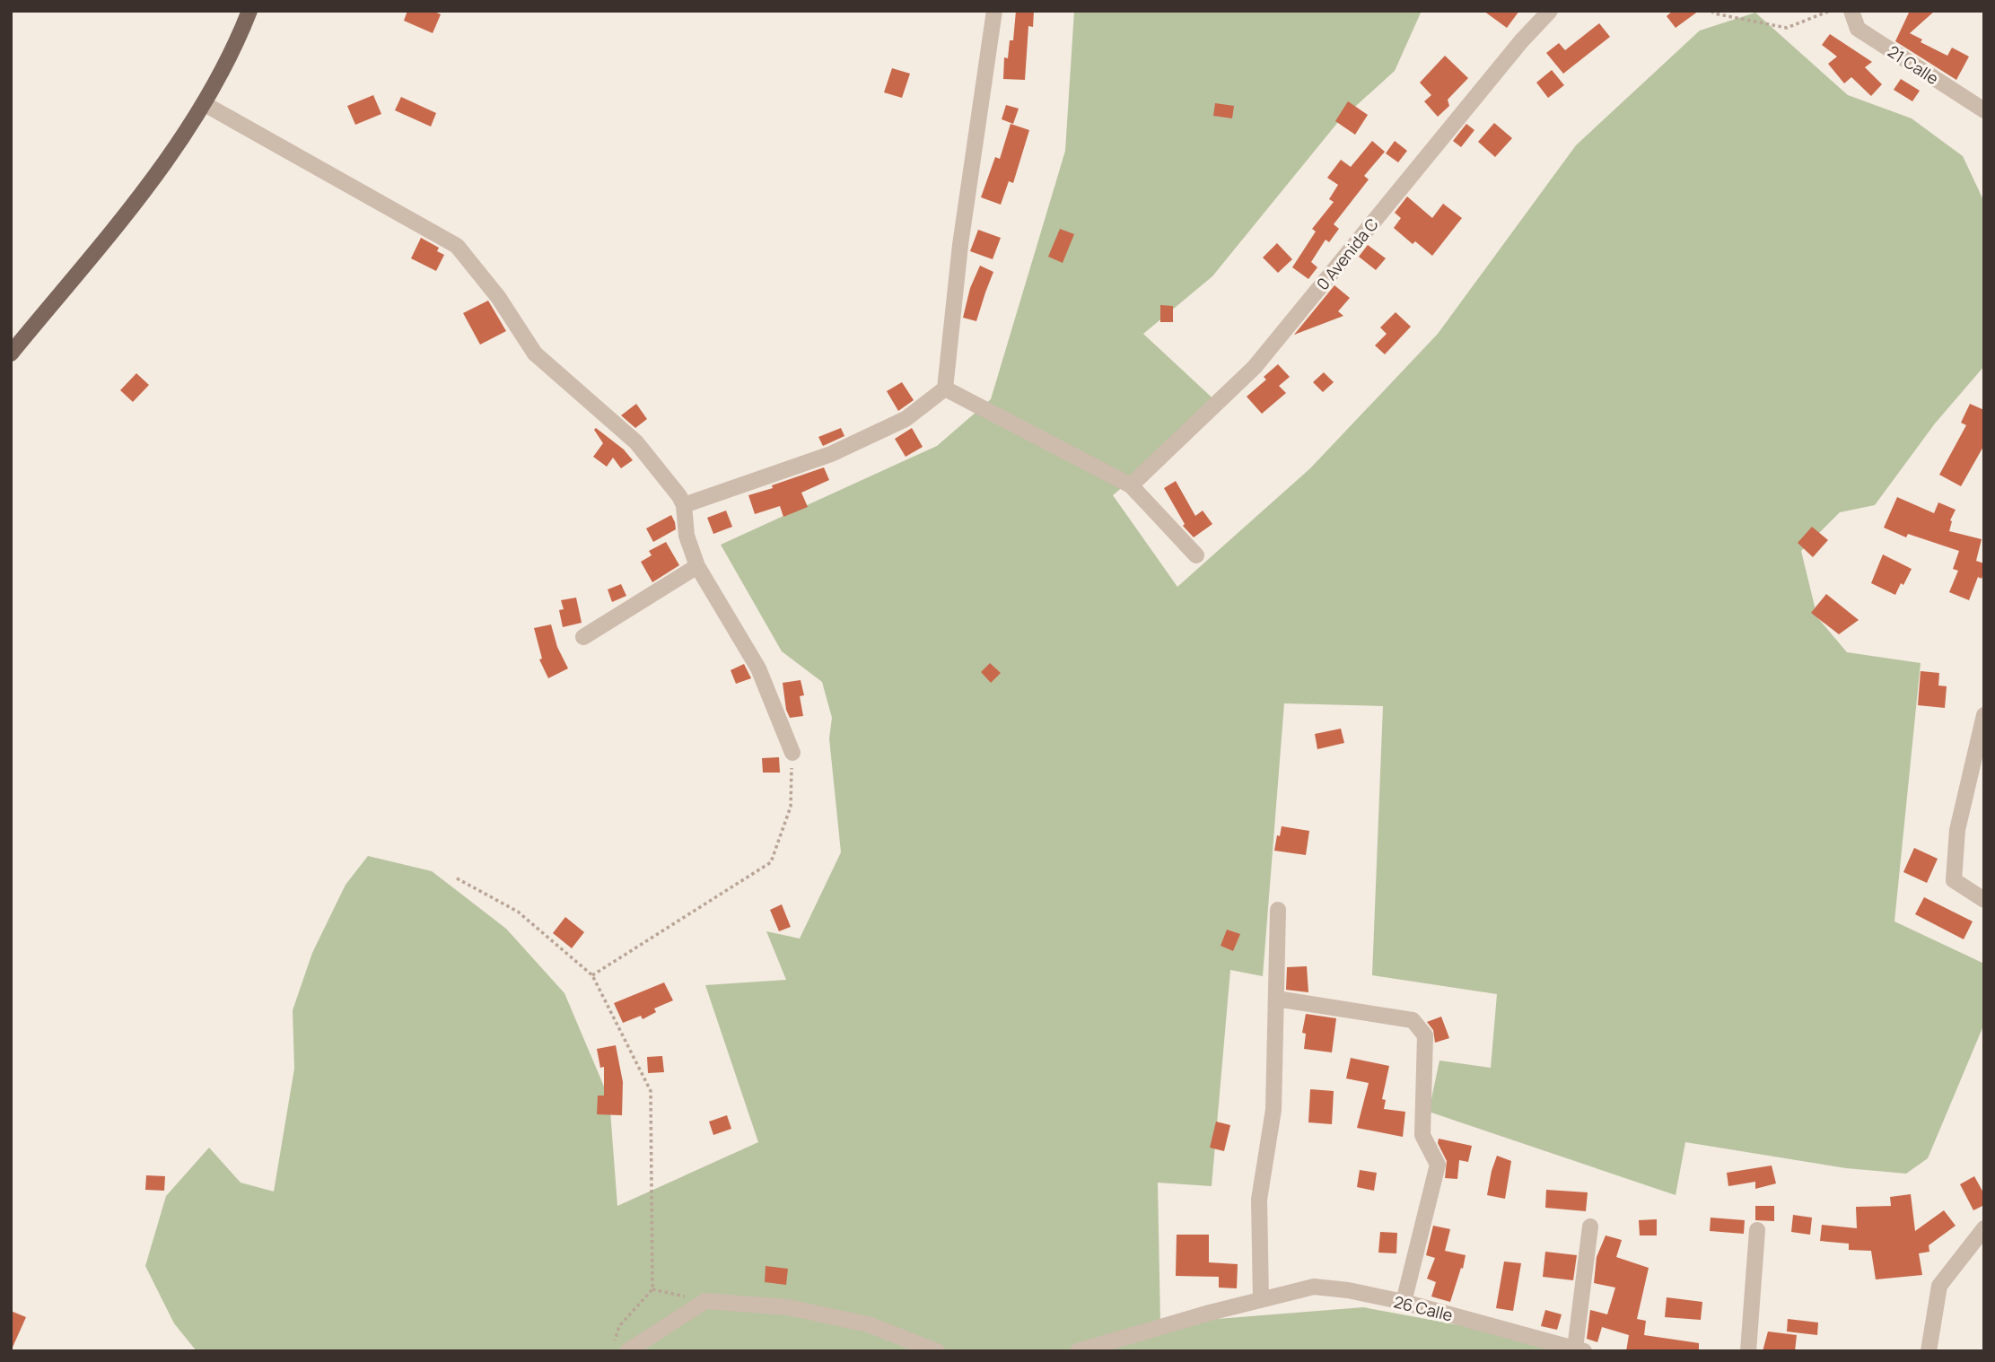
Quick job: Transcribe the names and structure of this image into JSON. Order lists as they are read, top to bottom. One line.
{"streets":{"street":["21 Calle","0 Avenida C","26 Calle"]}}
